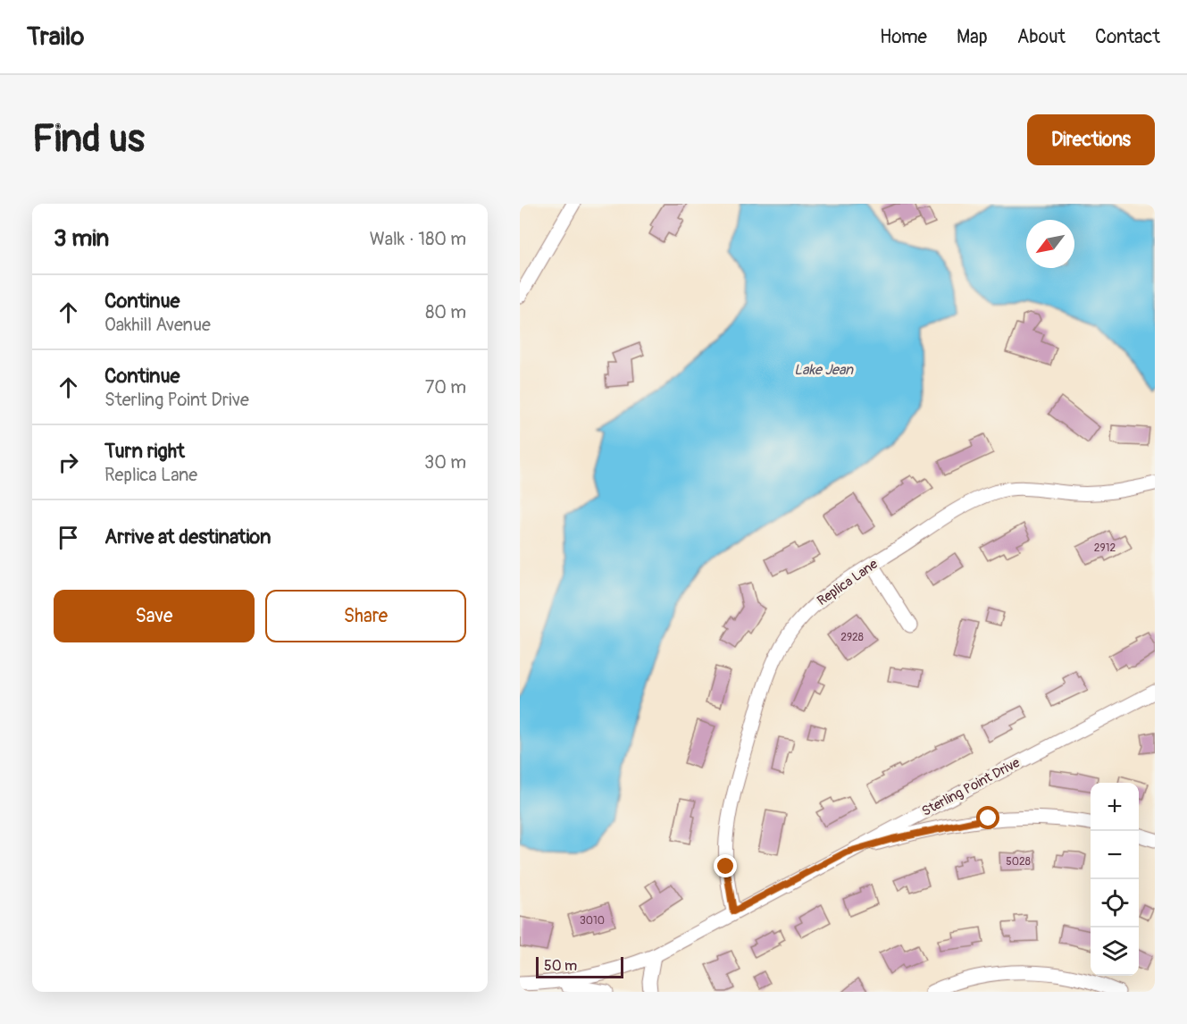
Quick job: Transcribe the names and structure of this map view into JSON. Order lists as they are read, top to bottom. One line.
{"streets":{"street":["Replica Lane","Sterling Point Drive"]},"crossings":[["Replica Lane","Sterling Point Drive"]],"water":["Lake Jean"],"house_numbers":["2912","2928","5028","3010"],"scale_bar":"50 m","north":"bottom left","page":{"header":"Trailo","nav":["Home","Map","About","Contact"],"buttons":["Directions",["Save","Share"]],"title":"Find us","heading":["3 min","Walk · 180 m"],"list":[["Continue","Oakhill Avenue","80 m"],["Continue","Sterling Point Drive","70 m"],["Turn right","Replica Lane","30 m"],"Arrive at destination"],"map_buttons":["+","−"],"scale":"50 m"}}
